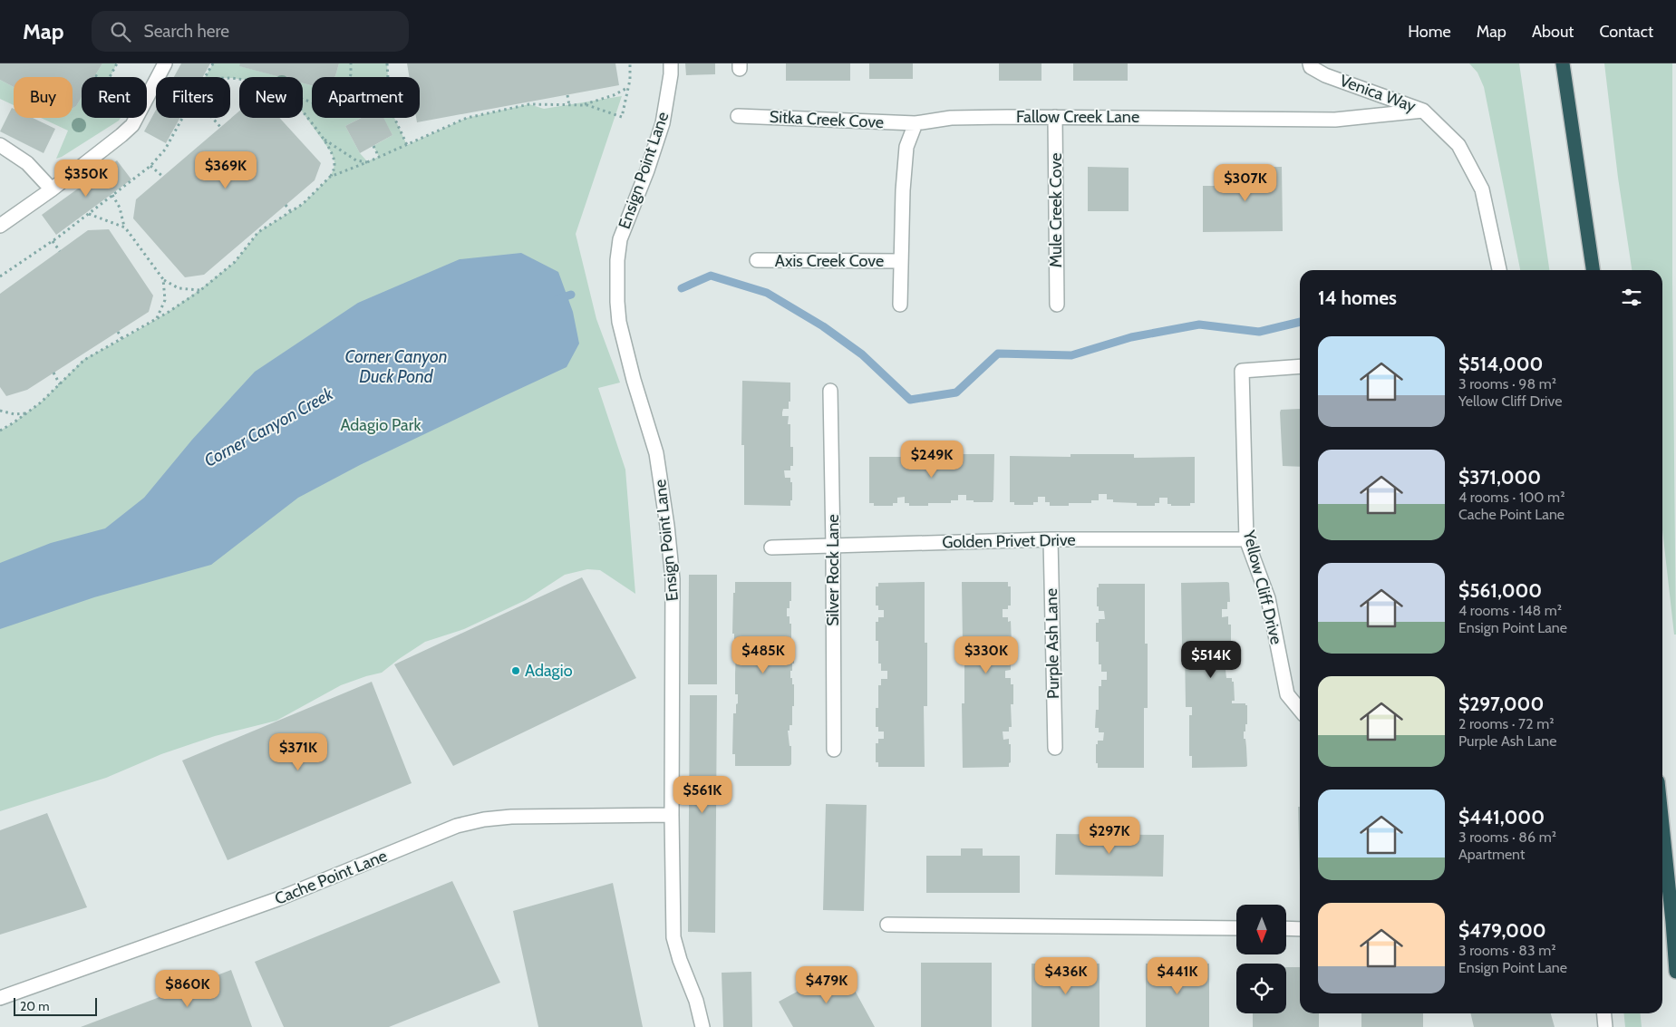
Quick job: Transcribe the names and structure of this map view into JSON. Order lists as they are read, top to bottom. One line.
{"streets":{"street":["Venica Way","Fallow Creek Lane","Sitka Creek Cove","Ensign Point Lane","Mule Creek Cove","Axis Creek Cove","Golden Privet Drive","Silver Rock Lane","Yellow Cliff Drive","Purple Ash Lane","Cache Point Lane"]},"crossings":[["Venica Way","Fallow Creek Lane"],["Fallow Creek Lane","Sitka Creek Cove"],["Fallow Creek Lane","Mule Creek Cove"],["Ensign Point Lane","Cache Point Lane"],["Golden Privet Drive","Silver Rock Lane"],["Golden Privet Drive","Yellow Cliff Drive"],["Golden Privet Drive","Purple Ash Lane"]],"water":["Corner Canyon Duck Pond","Corner Canyon Creek"],"parks":["Adagio Park"],"places":["Adagio"],"scale_bar":"20 m","north":"bottom","page":{"header":"Map","search":"Search here","nav":["Home","Map","About","Contact"],"chip":["Buy","Rent","Filters","New","Apartment"],"price":["$369K","$350K","$307K","$249K","$485K","$330K","$514K","$371K","$561K","$297K","$436K","$441K","$479K","$860K"],"heading":"14 homes","list":[{"name":"$514,000","note":"3 rooms · 98 m² · Yellow Cliff Drive"},{"name":"$371,000","note":"4 rooms · 100 m² · Cache Point Lane"},{"name":"$561,000","note":"4 rooms · 148 m² · Ensign Point Lane"},{"name":"$297,000","note":"2 rooms · 72 m² · Purple Ash Lane"},{"name":"$441,000","note":"3 rooms · 86 m² · Apartment"},{"name":"$479,000","note":"3 rooms · 83 m² · Ensign Point Lane"}],"scale":"20 m"}}
